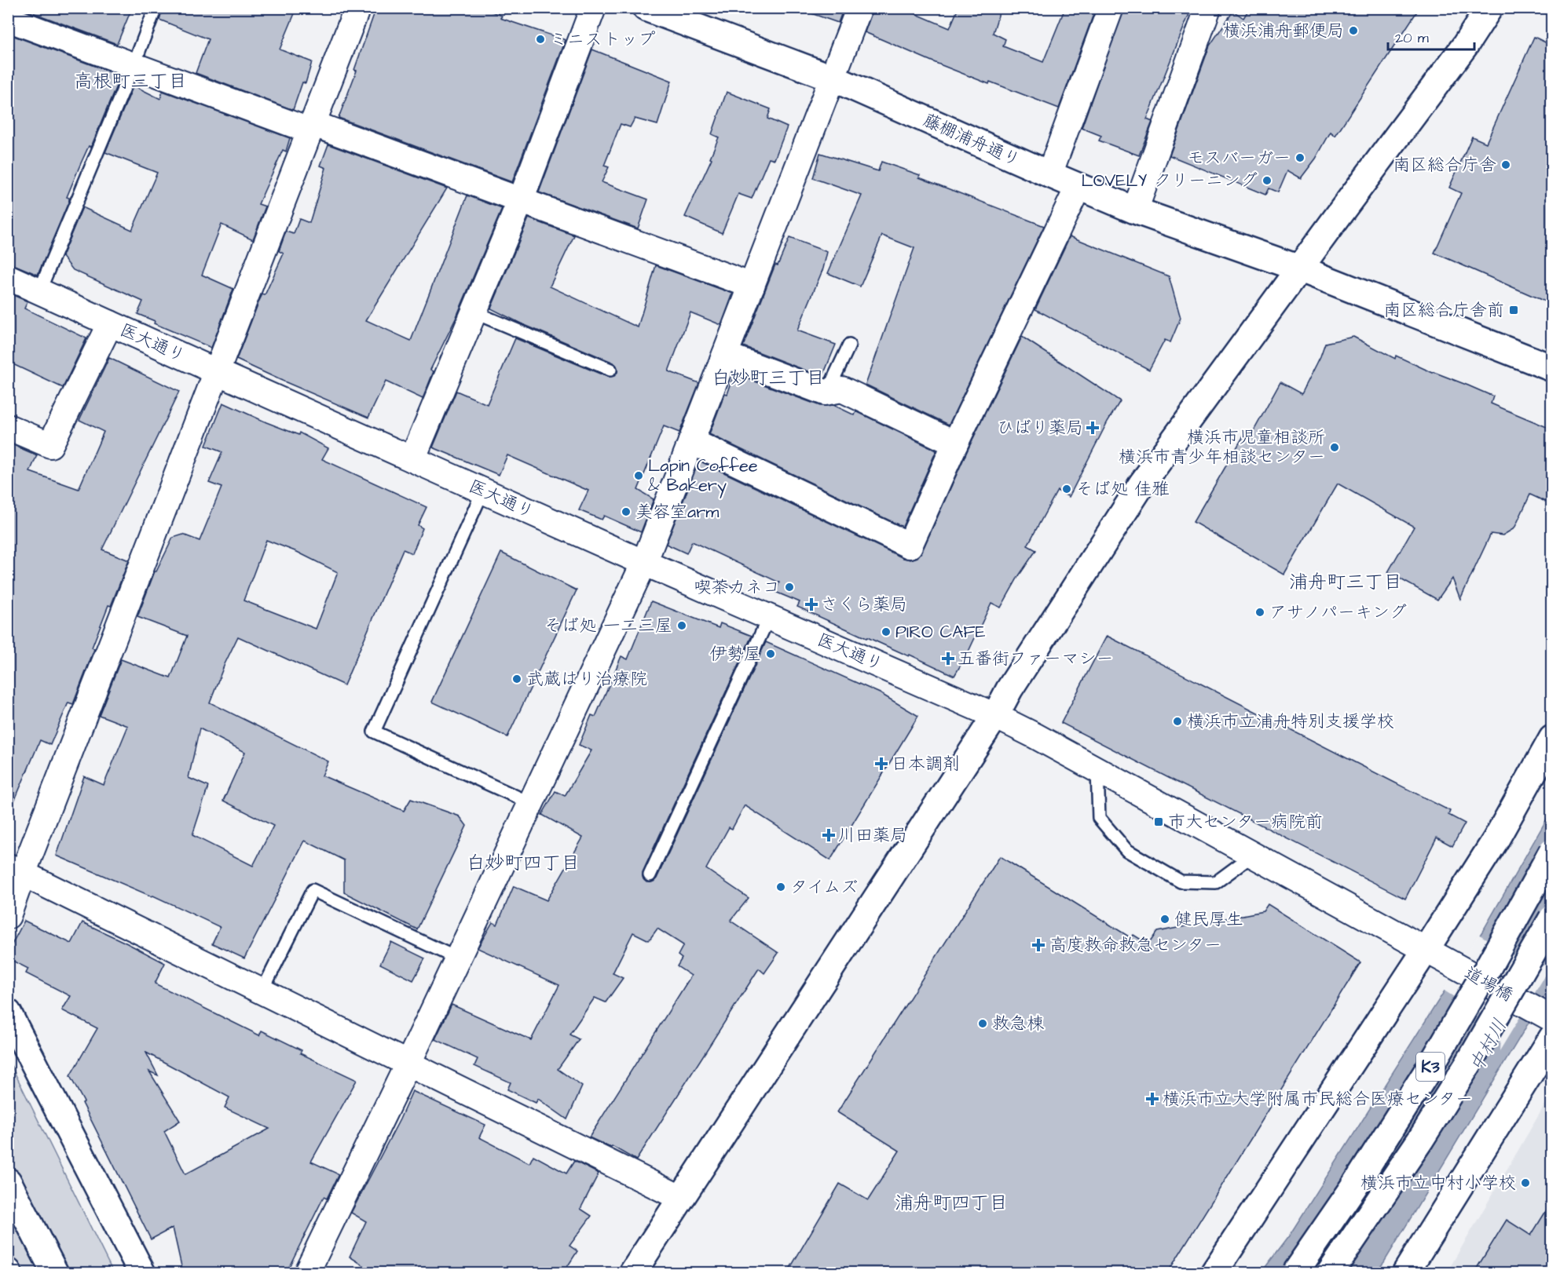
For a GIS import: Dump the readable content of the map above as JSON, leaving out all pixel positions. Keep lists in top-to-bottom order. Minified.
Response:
{"streets":{"main road":["藤棚浦舟通り","K3"],"street":["医大通り","道場橋"]},"crossings":[["医大通り","道場橋"]],"districts":["高根町三丁目","白妙町三丁目","浦舟町三丁目","白妙町四丁目","浦舟町四丁目"],"water":["中村川"],"places":{"other":["横浜浦舟郵便局","ミニストップ","モスバーガー","南区総合庁舎","LOVELY クリーニング","横浜市児童相談所 横浜市青少年相談センター","Lapin Coffee & Bakery","そば処 佳雅","美容室arm","喫茶カネコ","アサノパーキング","そば処 一二三屋","PIRO CAFE","伊勢屋","武蔵はり治療院","横浜市立浦舟特別支援学校","タイムズ","健民厚生","救急棟","横浜市立中村小学校"],"transit":["南区総合庁舎前","市大センター病院前"],"health":["ひばり薬局","さくら薬局","五番街ファーマシー","日本調剤","川田薬局","高度救命救急センター","横浜市立大学附属市民総合医療センター"]},"scale_bar":"20 m"}
